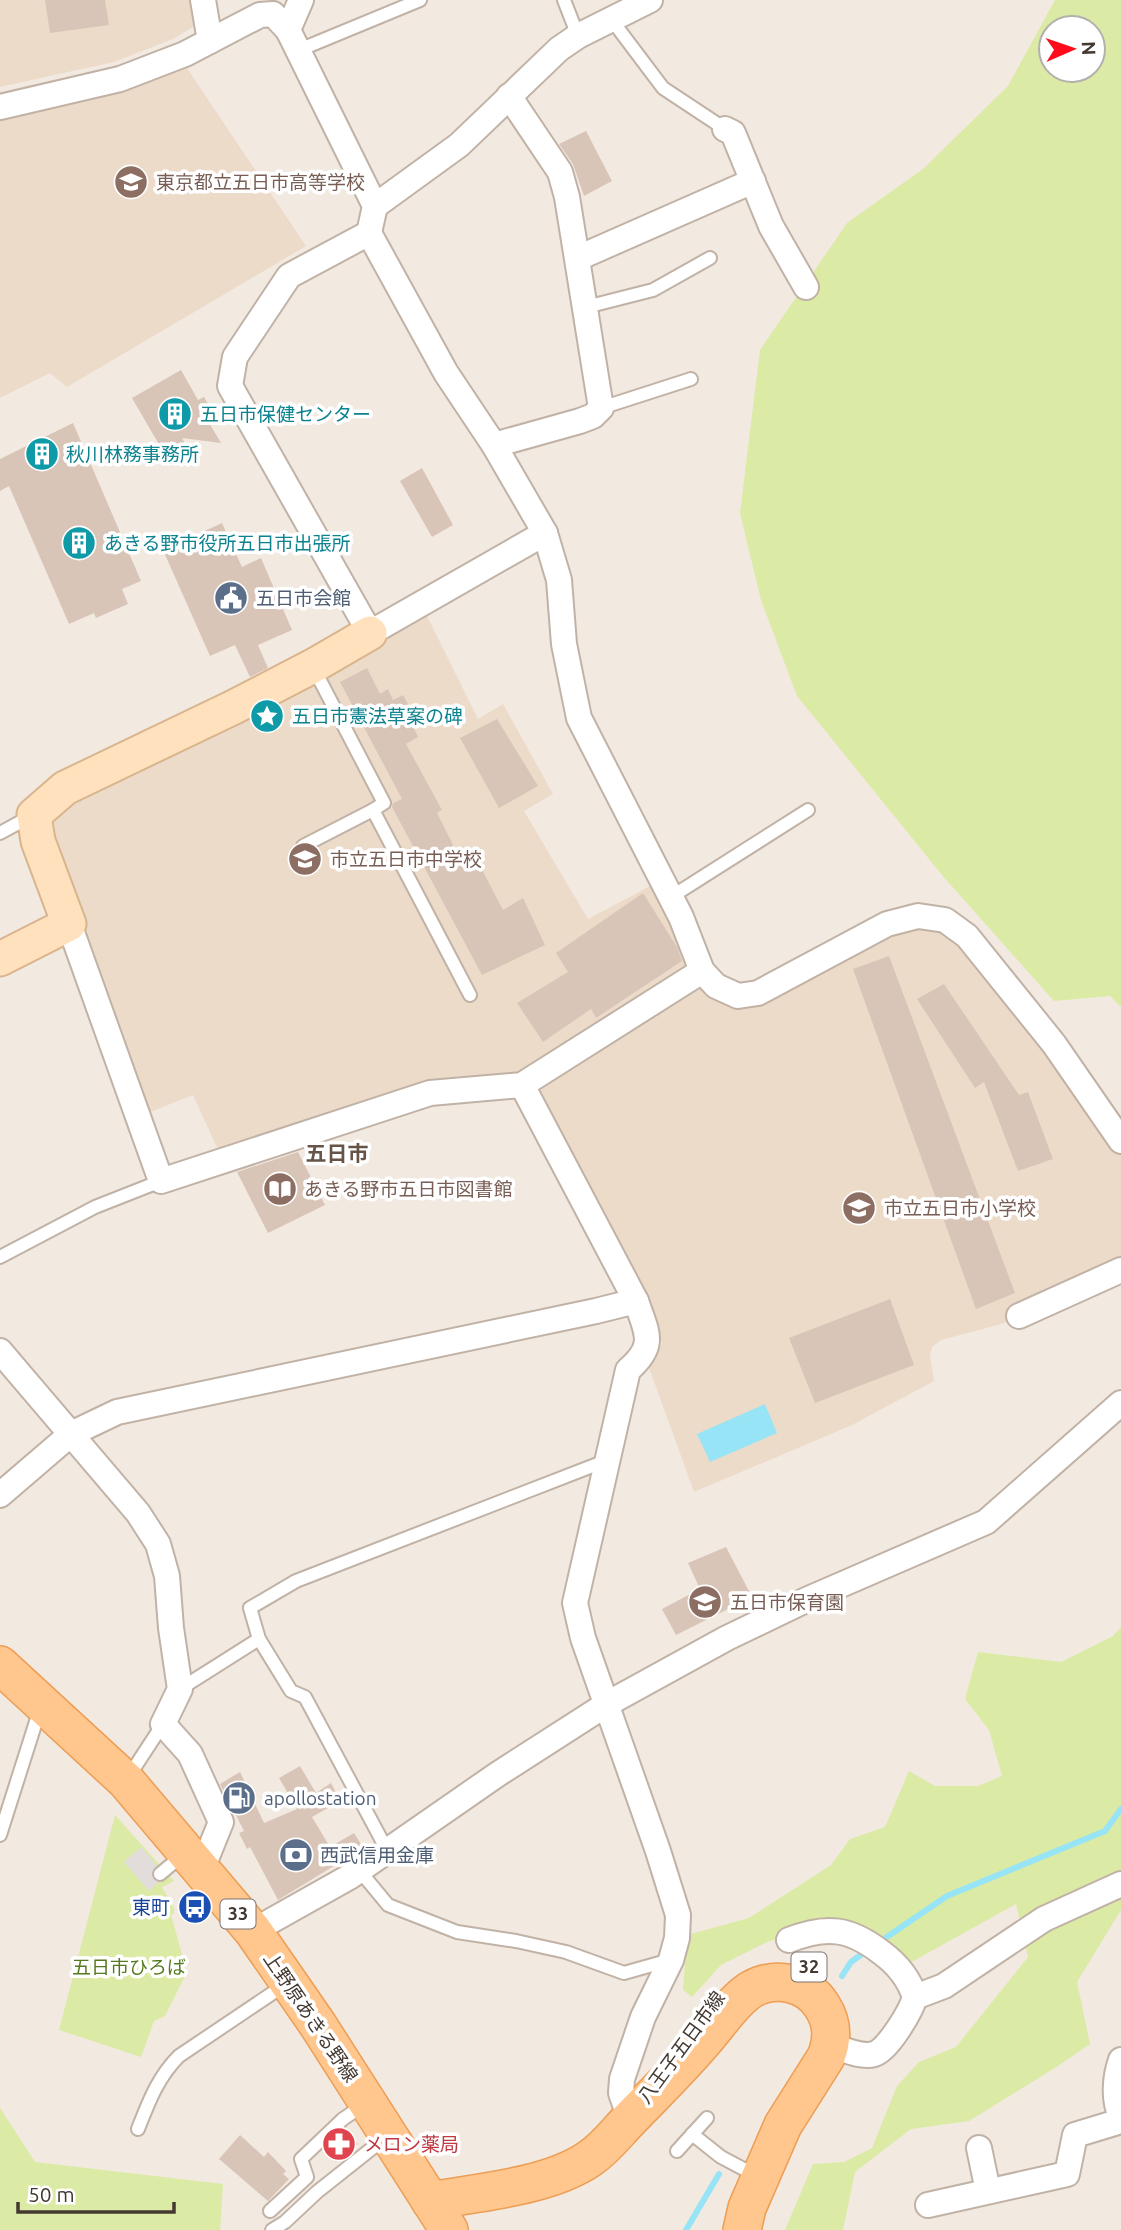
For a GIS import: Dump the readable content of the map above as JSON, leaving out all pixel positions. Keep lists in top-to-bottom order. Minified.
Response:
{"streets":{"main road":["33","32","上野原あきる野線","八王子五日市線"]},"crossings":[["上野原あきる野線","八王子五日市線"]],"districts":["五日市"],"parks":["五日市ひろば"],"places":{"school or university":["東京都立五日市高等学校","市立五日市中学校","市立五日市小学校","五日市保育園"],"building":["五日市保健センター","秋川林務事務所","あきる野市役所五日市出張所"],"public building":["五日市会館"],"place":["五日市憲法草案の碑"],"library":["あきる野市五日市図書館"],"fuel station":["apollostation"],"bank":["西武信用金庫"],"bus stop":["東町"],"pharmacy":["メロン薬局"]},"scale_bar":"50 m","north":"right"}
